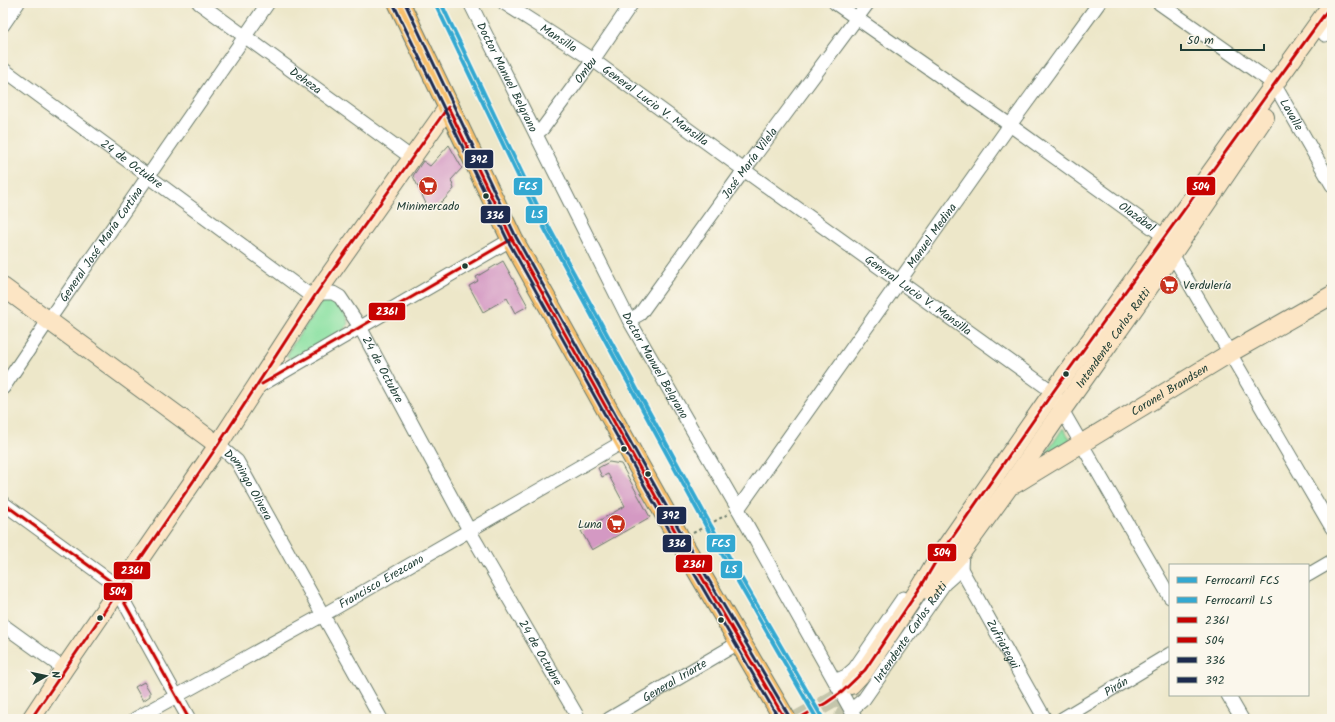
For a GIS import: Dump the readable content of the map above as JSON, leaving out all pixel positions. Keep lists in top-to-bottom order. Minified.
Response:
{"streets":{"main road":["Intendente Carlos Ratti","Coronel Brandsen","Domingo Olivera"],"street":["Mansilla","Ombu","Doctor Manuel Belgrano","Deheza","General Lucio V. Mansilla","Lavalle","José María Vilela","24 de Octubre","Olazábal","Manuel Medina","General José María Cortina","Francisco Erezcano","Zufriategui","General Iriarte","Pirán"]},"crossings":[["Mansilla","Ombu"],["Mansilla","General Lucio V. Mansilla"],["Ombu","Doctor Manuel Belgrano"],["Ombu","General Lucio V. Mansilla"],["Doctor Manuel Belgrano","José María Vilela"],["Doctor Manuel Belgrano","Manuel Medina"],["Doctor Manuel Belgrano","Intendente Carlos Ratti"],["Deheza","General José María Cortina"],["General Lucio V. Mansilla","José María Vilela"],["General Lucio V. Mansilla","Manuel Medina"],["General Lucio V. Mansilla","Intendente Carlos Ratti"],["General Lucio V. Mansilla","Coronel Brandsen"],["Lavalle","Intendente Carlos Ratti"],["José María Vilela","Olazábal"],["24 de Octubre","General José María Cortina"],["24 de Octubre","Francisco Erezcano"],["Olazábal","Manuel Medina"],["Olazábal","Intendente Carlos Ratti"],["Olazábal","Coronel Brandsen"],["General José María Cortina","Domingo Olivera"],["Intendente Carlos Ratti","Coronel Brandsen"],["Intendente Carlos Ratti","Zufriategui"],["Domingo Olivera","Francisco Erezcano"]],"places":{"supermarket":["Minimercado","Verdulería","Luna"]},"lines":["rail line FCS","transit line 392","transit line 504","rail line LS","transit line 336","transit line 236I"],"legend":["Ferrocarril FCS","Ferrocarril LS","236I","504","336","392"],"scale_bar":"50 m","north":"right"}
